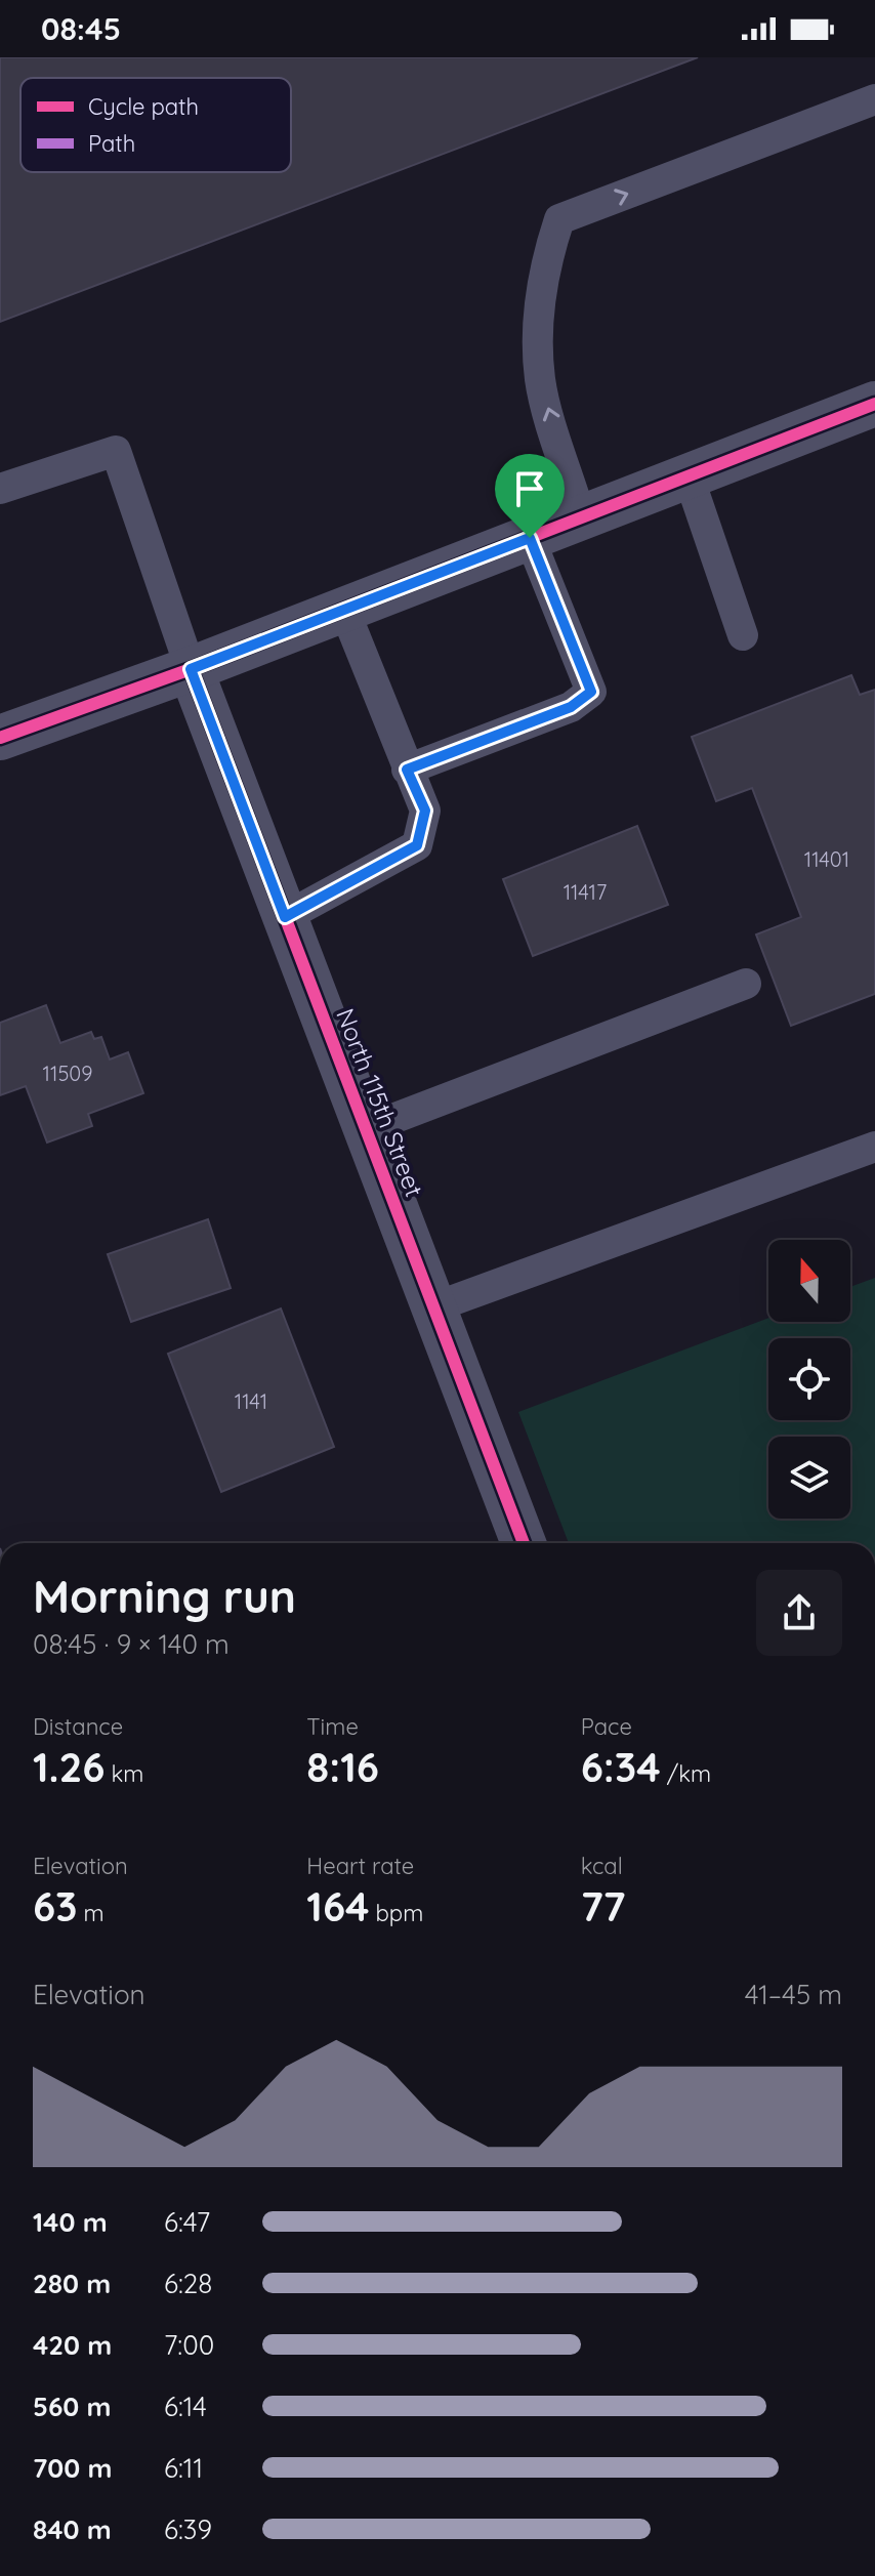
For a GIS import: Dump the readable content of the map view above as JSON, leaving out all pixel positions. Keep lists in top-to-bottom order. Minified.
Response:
{"streets":{"street":["North 115th Street"]},"house_numbers":["11401","11417","11509","1141"],"legend":["Cycle path","Path"],"north":"top","page":{"status":"08:45","heading":["Morning run","08:45 · 9 × 140 m"],"stats":[["Distance","1.26 km"],["Time","8:16"],["Pace","6:34 /km"],["Elevation","63 m"],["Heart rate","164 bpm"],["kcal","77"]],"chart":["Elevation","41–45 m"],"list":[{"name":"140 m","note":"6:47"},{"name":"280 m","note":"6:28"},{"name":"420 m","note":"7:00"},{"name":"560 m","note":"6:14"},{"name":"700 m","note":"6:11"},{"name":"840 m","note":"6:39"}]}}
